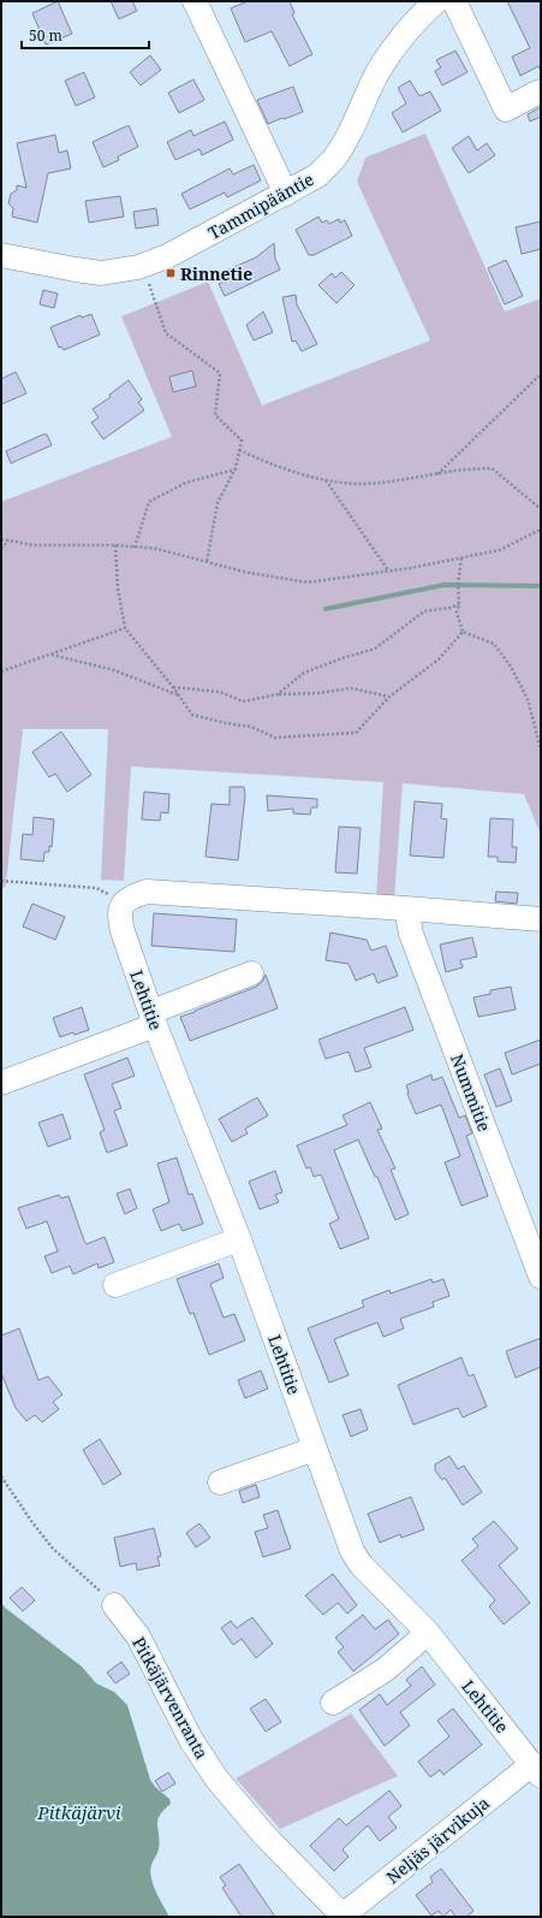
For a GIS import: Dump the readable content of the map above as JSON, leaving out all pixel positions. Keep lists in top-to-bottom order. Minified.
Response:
{"streets":{"street":["Tammipääntie","Lehtitie","Nummitie","Pitkäjärvenranta","Neljäs järvikuja"]},"crossings":[["Lehtitie","Neljäs järvikuja"],["Pitkäjärvenranta","Neljäs järvikuja"]],"water":["Pitkäjärvi"],"places":{"transit":["Rinnetie"]},"scale_bar":"50 m"}
